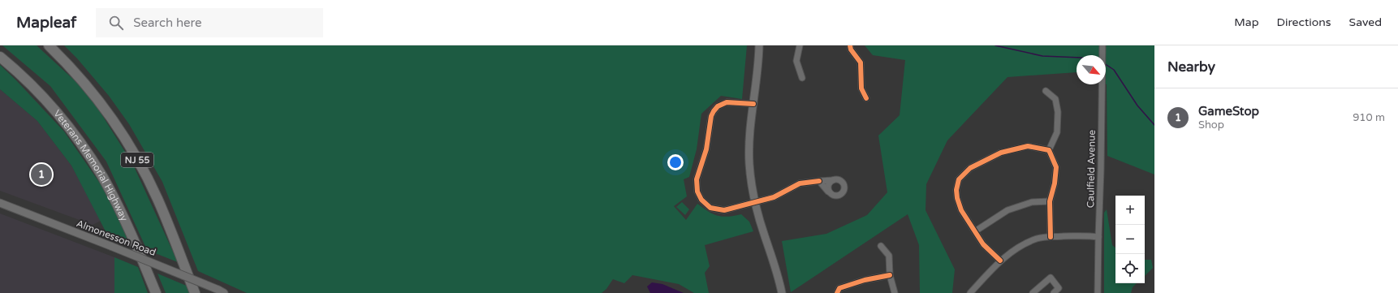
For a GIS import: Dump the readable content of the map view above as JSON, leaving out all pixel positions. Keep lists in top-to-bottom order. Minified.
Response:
{"streets":{"highway":["NJ 55","Veterans Memorial Highway"],"street":["Caulfield Avenue","Almonesson Road"]},"north":"bottom right","page":{"header":"Mapleaf","search":"Search here","nav":["Map","Directions","Saved"],"heading":"Nearby","list":[{"mark":"1","name":"GameStop","note":"Shop","value":"910 m"}],"pins":"1","map_buttons":["+","−"]}}
